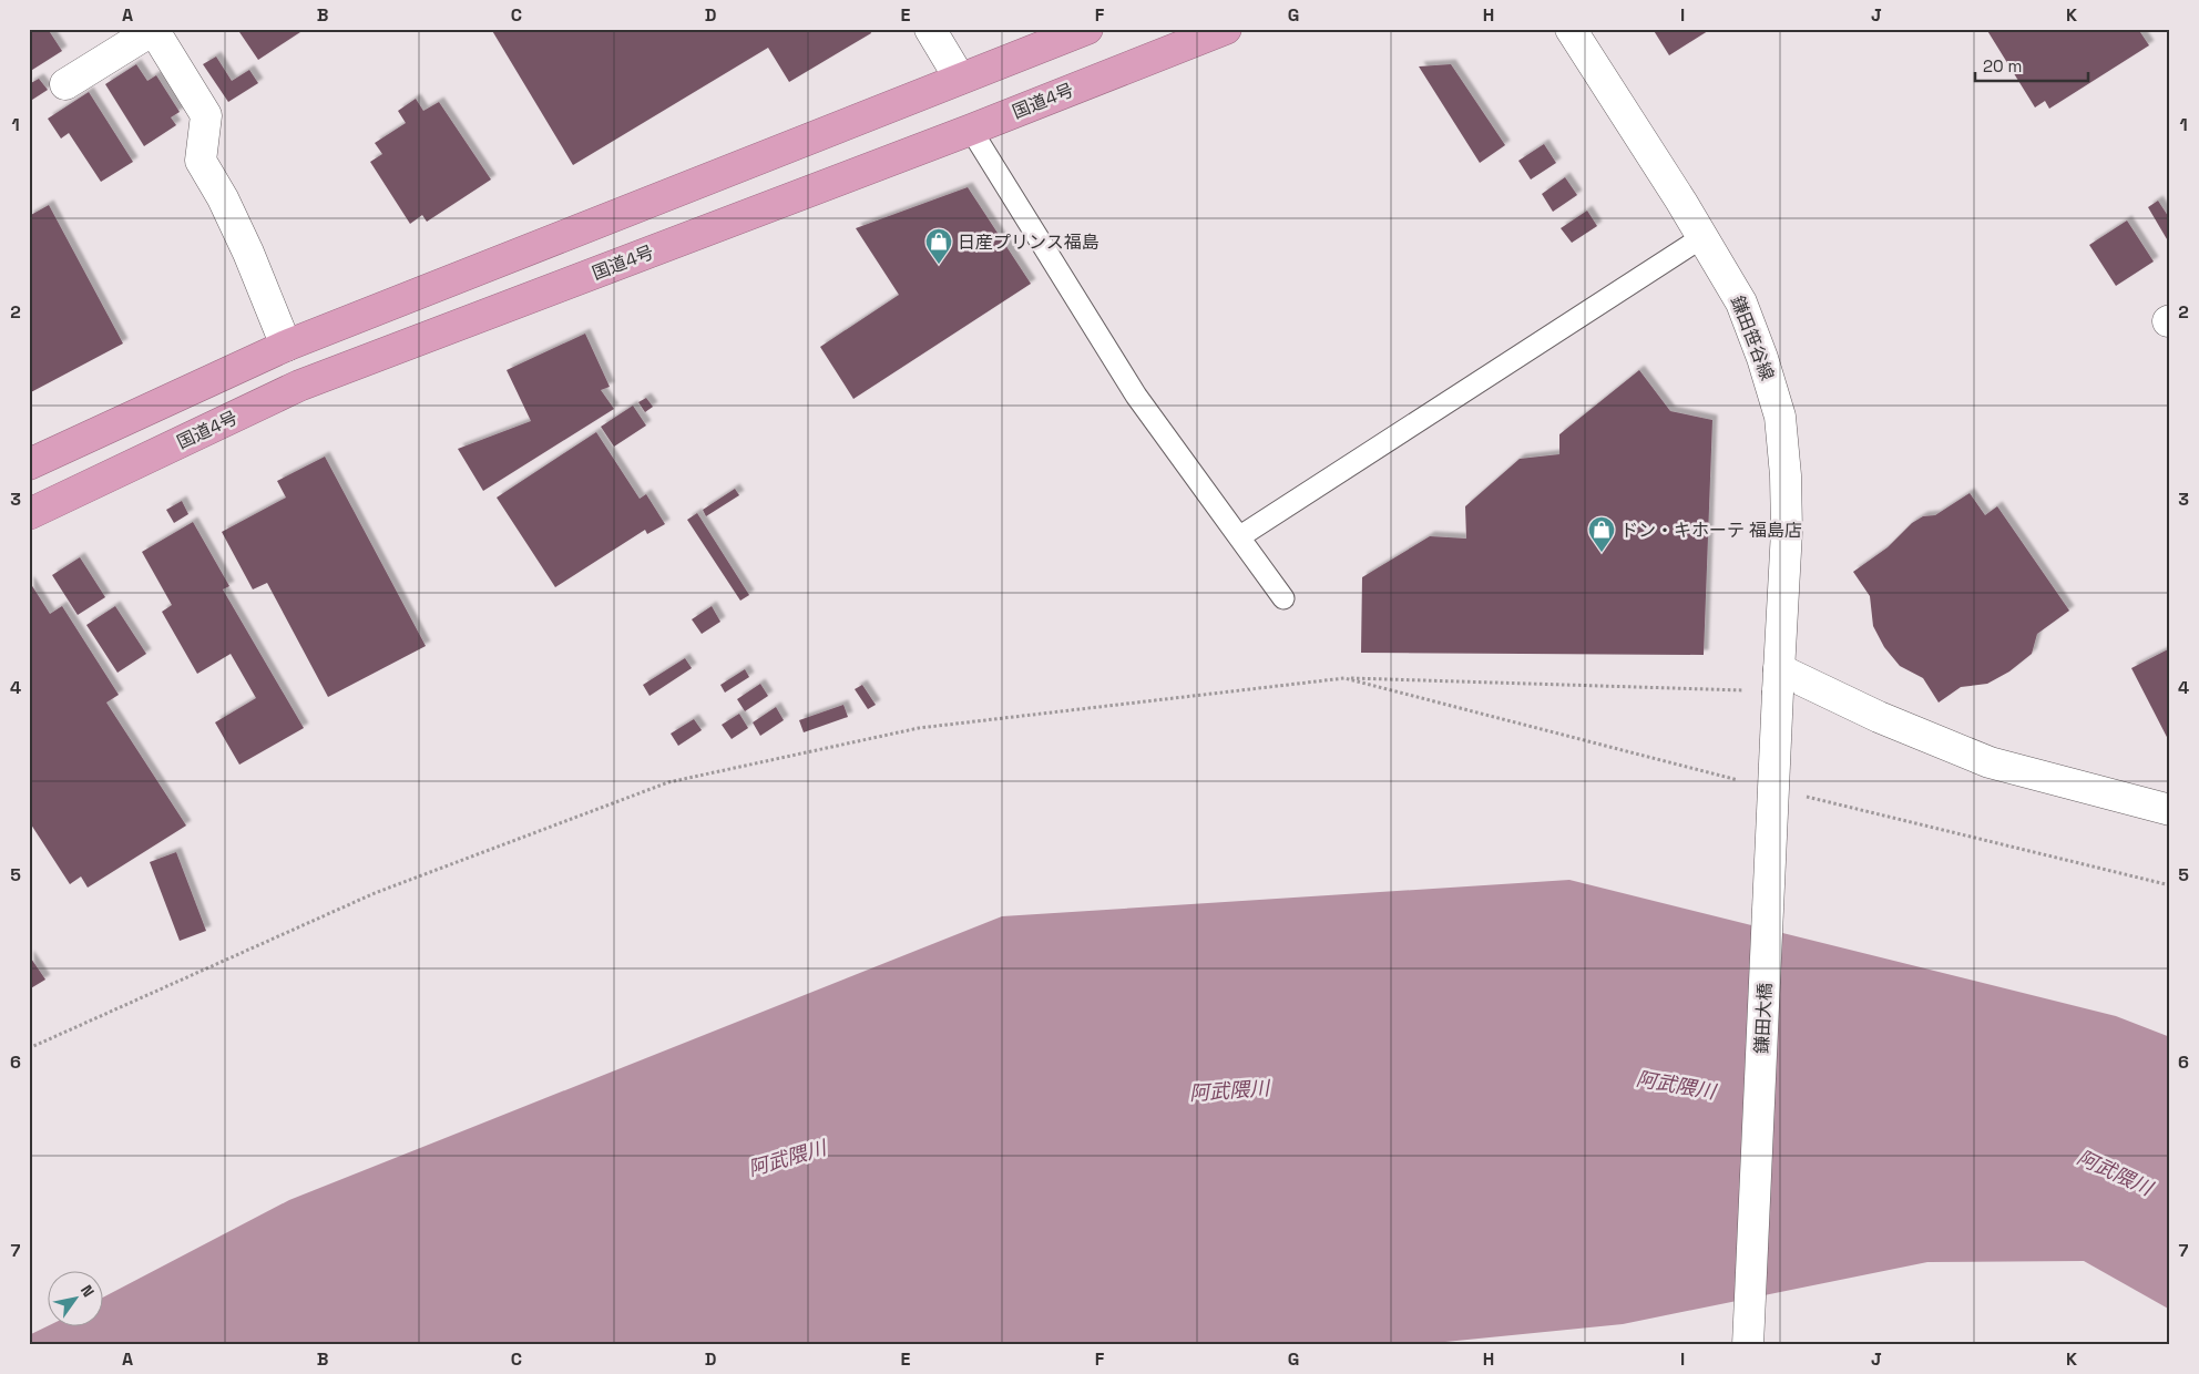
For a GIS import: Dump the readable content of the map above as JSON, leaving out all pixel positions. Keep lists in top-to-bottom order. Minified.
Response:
{"streets":{"highway":["国道4号"],"street":["鎌田笹谷線","鎌田大橋"]},"crossings":[["鎌田笹谷線","鎌田大橋"]],"water":["阿武隈川"],"places":{"shop":["日産プリンス福島","ドン・キホーテ 福島店"]},"scale_bar":"20 m","north":"top right","grid":{"columns":["A","B","C","D","E","F","G","H","I","J","K"],"rows":["1","2","3","4","5","6","7"]}}
